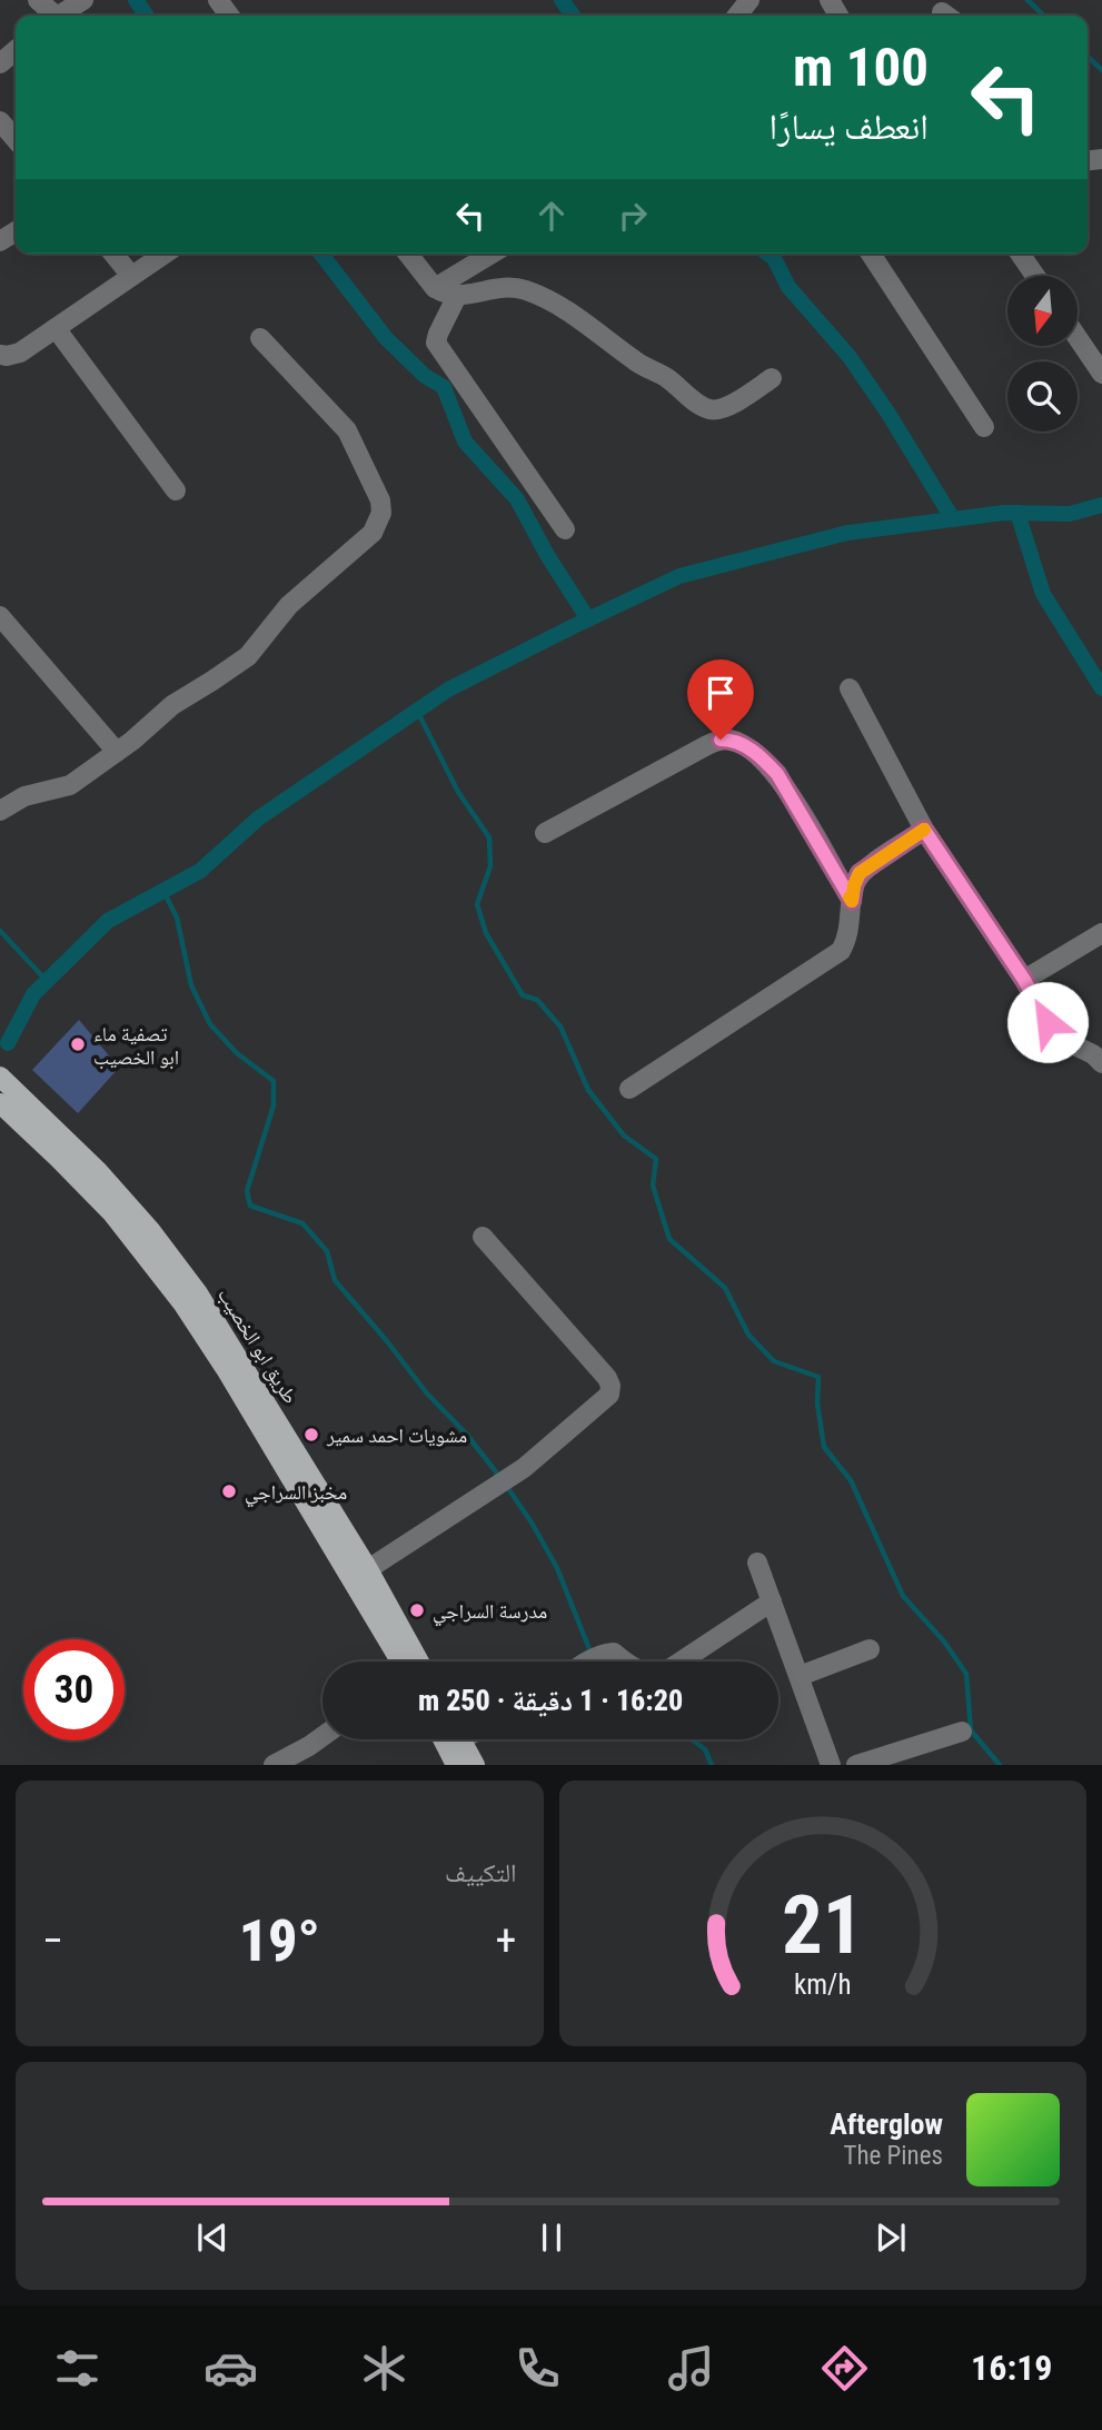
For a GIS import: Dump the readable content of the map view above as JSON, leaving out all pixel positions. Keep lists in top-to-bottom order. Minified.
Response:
{"streets":{"main road":["طريق ابو الخصيب"]},"places":["تصفية ماء ابو الخصيب","مشويات احمد سمير","مخبز السراجي","مدرسة السراجي"],"north":"bottom","page":{"turn":["100 m","انعطف يسارًا"],"limit":"30","trip":"16:20 · 1 دقيقة · 250 m","tile":"التكييف","heat":["−","19°","+"],"song":["Afterglow","The Pines"],"tabs":"16:19","gauge":["21","km/h"]}}
